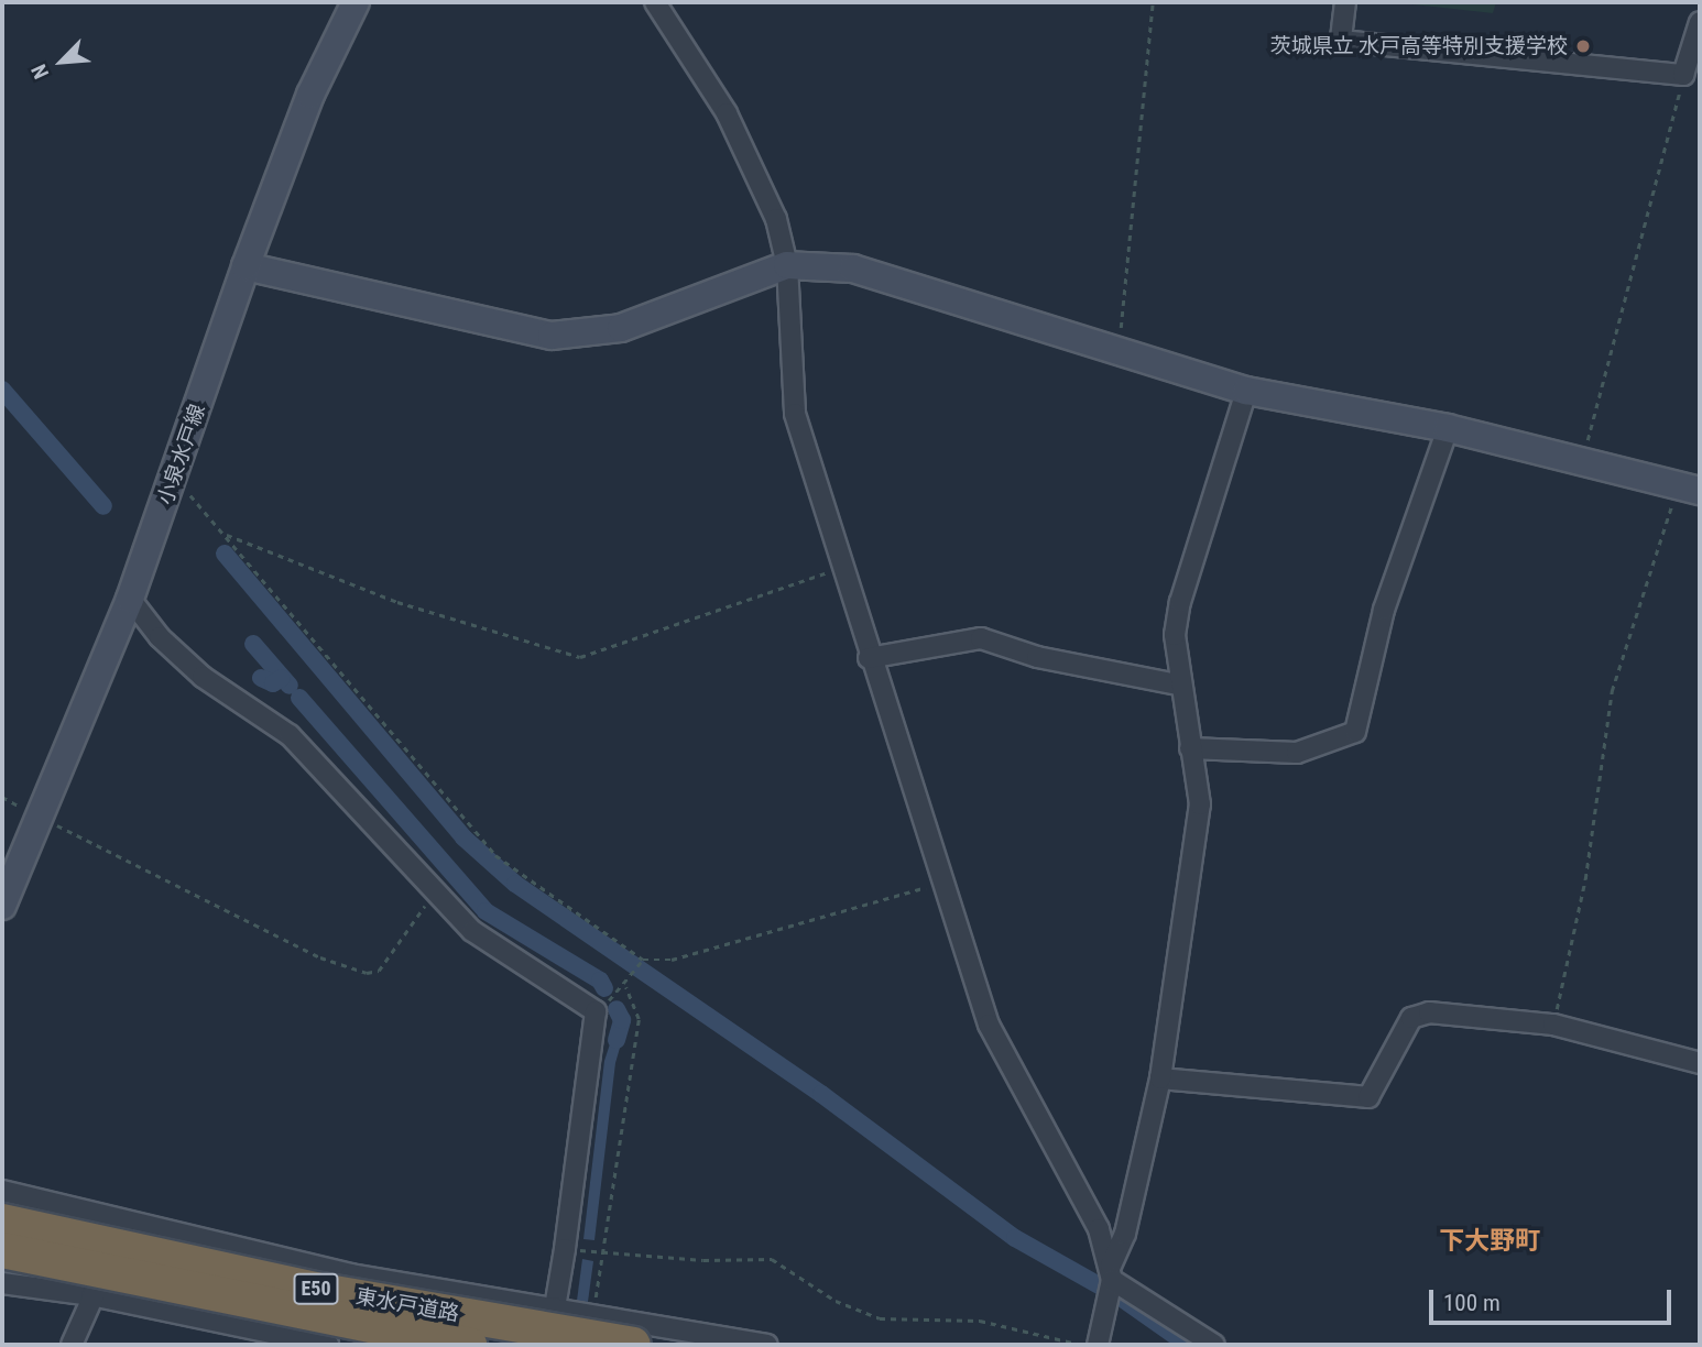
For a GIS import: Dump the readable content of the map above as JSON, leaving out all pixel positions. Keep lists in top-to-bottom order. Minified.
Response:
{"streets":{"highway":["E50","東水戸道路"],"street":["小泉水戸線"]},"districts":["下大野町"],"places":["茨城県立 水戸高等特別支援学校"],"scale_bar":"100 m","north":"bottom left"}
